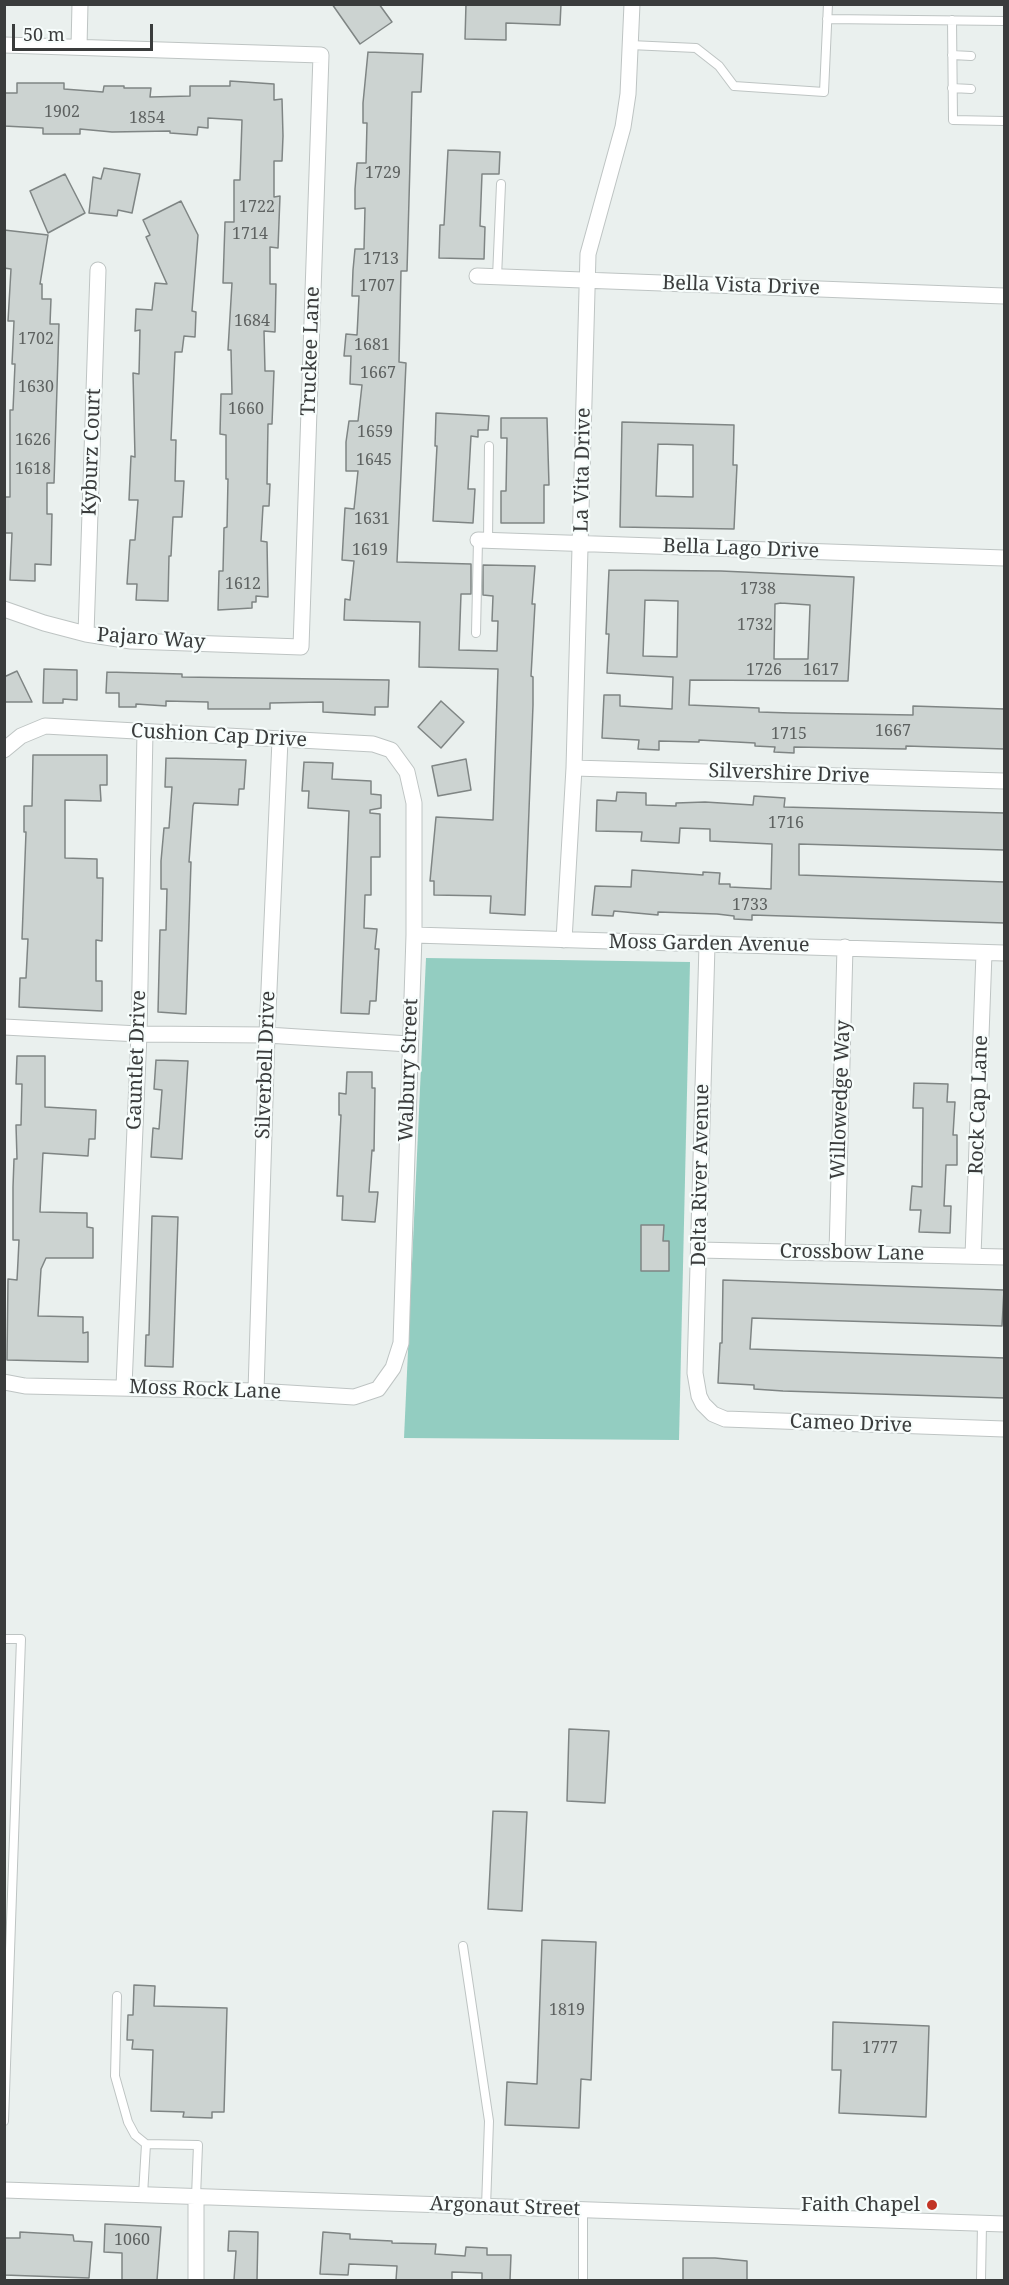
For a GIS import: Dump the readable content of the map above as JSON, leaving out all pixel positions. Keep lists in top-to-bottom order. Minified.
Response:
{"streets":{"street":["Bella Vista Drive","Truckee Lane","Kyburz Court","La Vita Drive","Bella Lago Drive","Pajaro Way","Cushion Cap Drive","Silvershire Drive","Moss Garden Avenue","Gauntlet Drive","Silverbell Drive","Walbury Street","Willowedge Way","Rock Cap Lane","Delta River Avenue","Crossbow Lane","Moss Rock Lane","Cameo Drive","Argonaut Street"]},"crossings":[["Bella Vista Drive","La Vita Drive"],["Truckee Lane","Pajaro Way"],["Kyburz Court","Pajaro Way"],["La Vita Drive","Bella Lago Drive"],["La Vita Drive","Silvershire Drive"],["La Vita Drive","Moss Garden Avenue"],["Cushion Cap Drive","Gauntlet Drive"],["Cushion Cap Drive","Silverbell Drive"],["Cushion Cap Drive","Walbury Street"],["Moss Garden Avenue","Walbury Street"],["Moss Garden Avenue","Willowedge Way"],["Moss Garden Avenue","Rock Cap Lane"],["Moss Garden Avenue","Delta River Avenue"],["Gauntlet Drive","Moss Rock Lane"],["Silverbell Drive","Moss Rock Lane"],["Walbury Street","Moss Rock Lane"],["Willowedge Way","Crossbow Lane"],["Rock Cap Lane","Crossbow Lane"],["Delta River Avenue","Crossbow Lane"],["Delta River Avenue","Cameo Drive"]],"places":["Faith Chapel"],"house_numbers":["1902","1854","1729","1722","1714","1713","1707","1684","1702","1681","1667","1630","1660","1659","1626","1645","1618","1631","1619","1612","1738","1732","1726","1617","1667","1715","1716","1733","1819","1777","1060"],"scale_bar":"50 m"}
